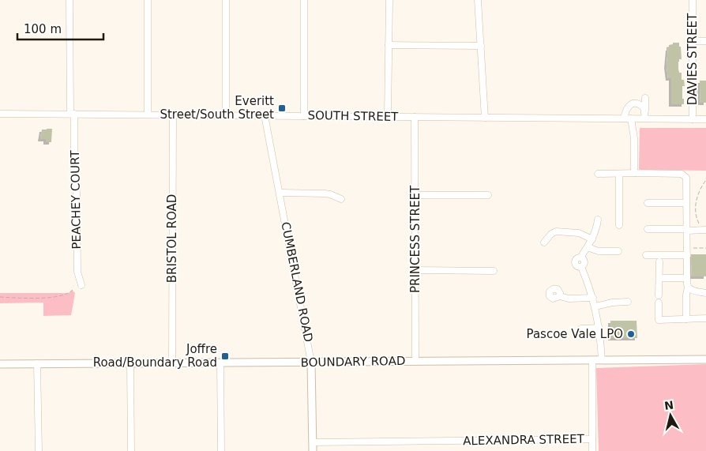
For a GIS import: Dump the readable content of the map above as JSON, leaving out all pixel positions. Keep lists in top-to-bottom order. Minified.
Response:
{"streets":{"main road":["CUMBERLAND ROAD","BOUNDARY ROAD"],"street":["DAVIES STREET","SOUTH STREET","PEACHEY COURT","BRISTOL ROAD","PRINCESS STREET","ALEXANDRA STREET"]},"crossings":[["DAVIES STREET","SOUTH STREET"],["SOUTH STREET","PEACHEY COURT"],["SOUTH STREET","BRISTOL ROAD"],["SOUTH STREET","PRINCESS STREET"],["SOUTH STREET","CUMBERLAND ROAD"],["BRISTOL ROAD","BOUNDARY ROAD"],["PRINCESS STREET","BOUNDARY ROAD"],["CUMBERLAND ROAD","BOUNDARY ROAD"],["CUMBERLAND ROAD","ALEXANDRA STREET"]],"places":{"transit":["Everitt Street/South Street","Joffre Road/Boundary Road"],"other":["Pascoe Vale LPO"]},"scale_bar":"100 m","north":"top"}
